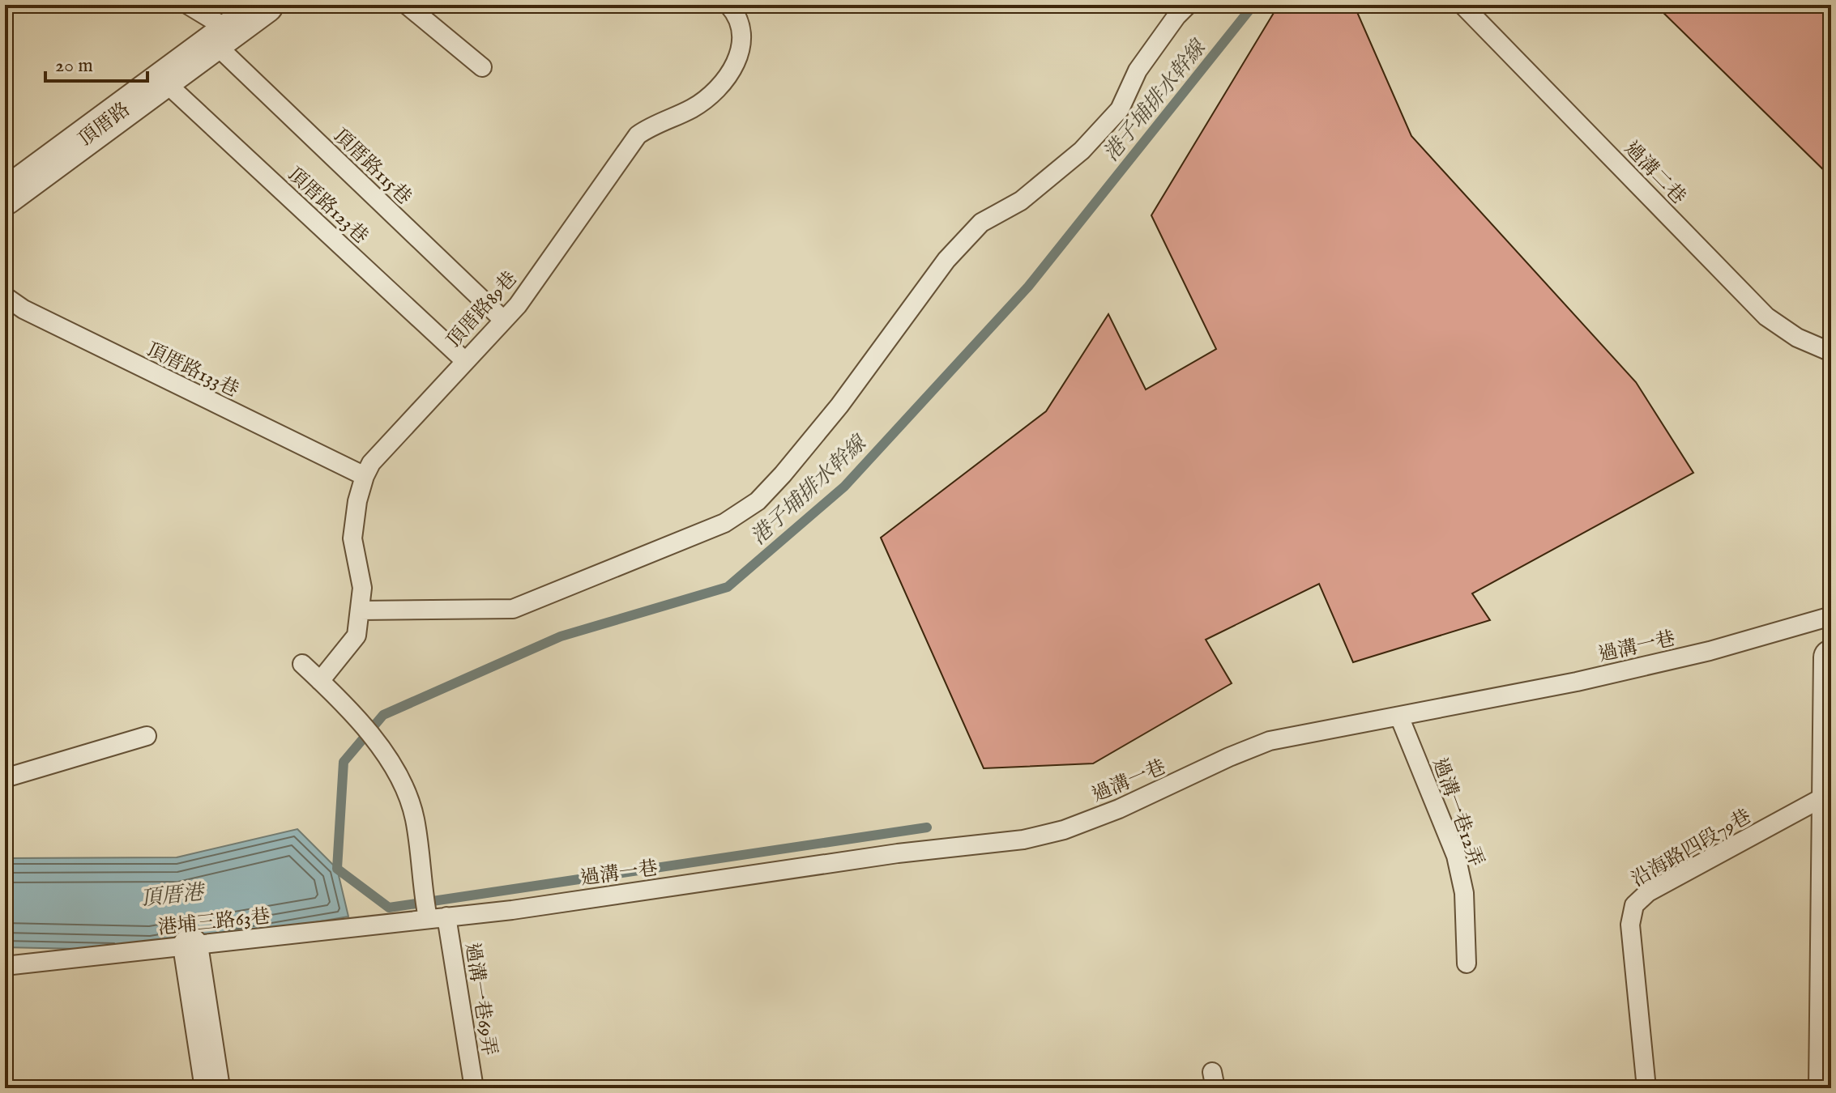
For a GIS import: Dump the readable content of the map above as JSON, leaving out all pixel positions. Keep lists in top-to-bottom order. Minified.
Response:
{"streets":{"street":["頂厝路"],"lane":["頂厝路115巷","過溝二巷","頂厝路123巷","頂厝路89巷","頂厝路133巷","過溝一巷","過溝一巷12弄","沿海路四段79巷","港埔三路63巷","過溝一巷69弄"]},"crossings":[["頂厝路","頂厝路115巷"],["頂厝路","頂厝路123巷"],["頂厝路115巷","頂厝路89巷"],["頂厝路123巷","頂厝路89巷"],["頂厝路89巷","頂厝路133巷"],["過溝一巷","過溝一巷12弄"],["過溝一巷","港埔三路63巷"],["過溝一巷","過溝一巷69弄"]],"water":["港子埔排水幹線","頂厝港"],"scale_bar":"20 m"}
